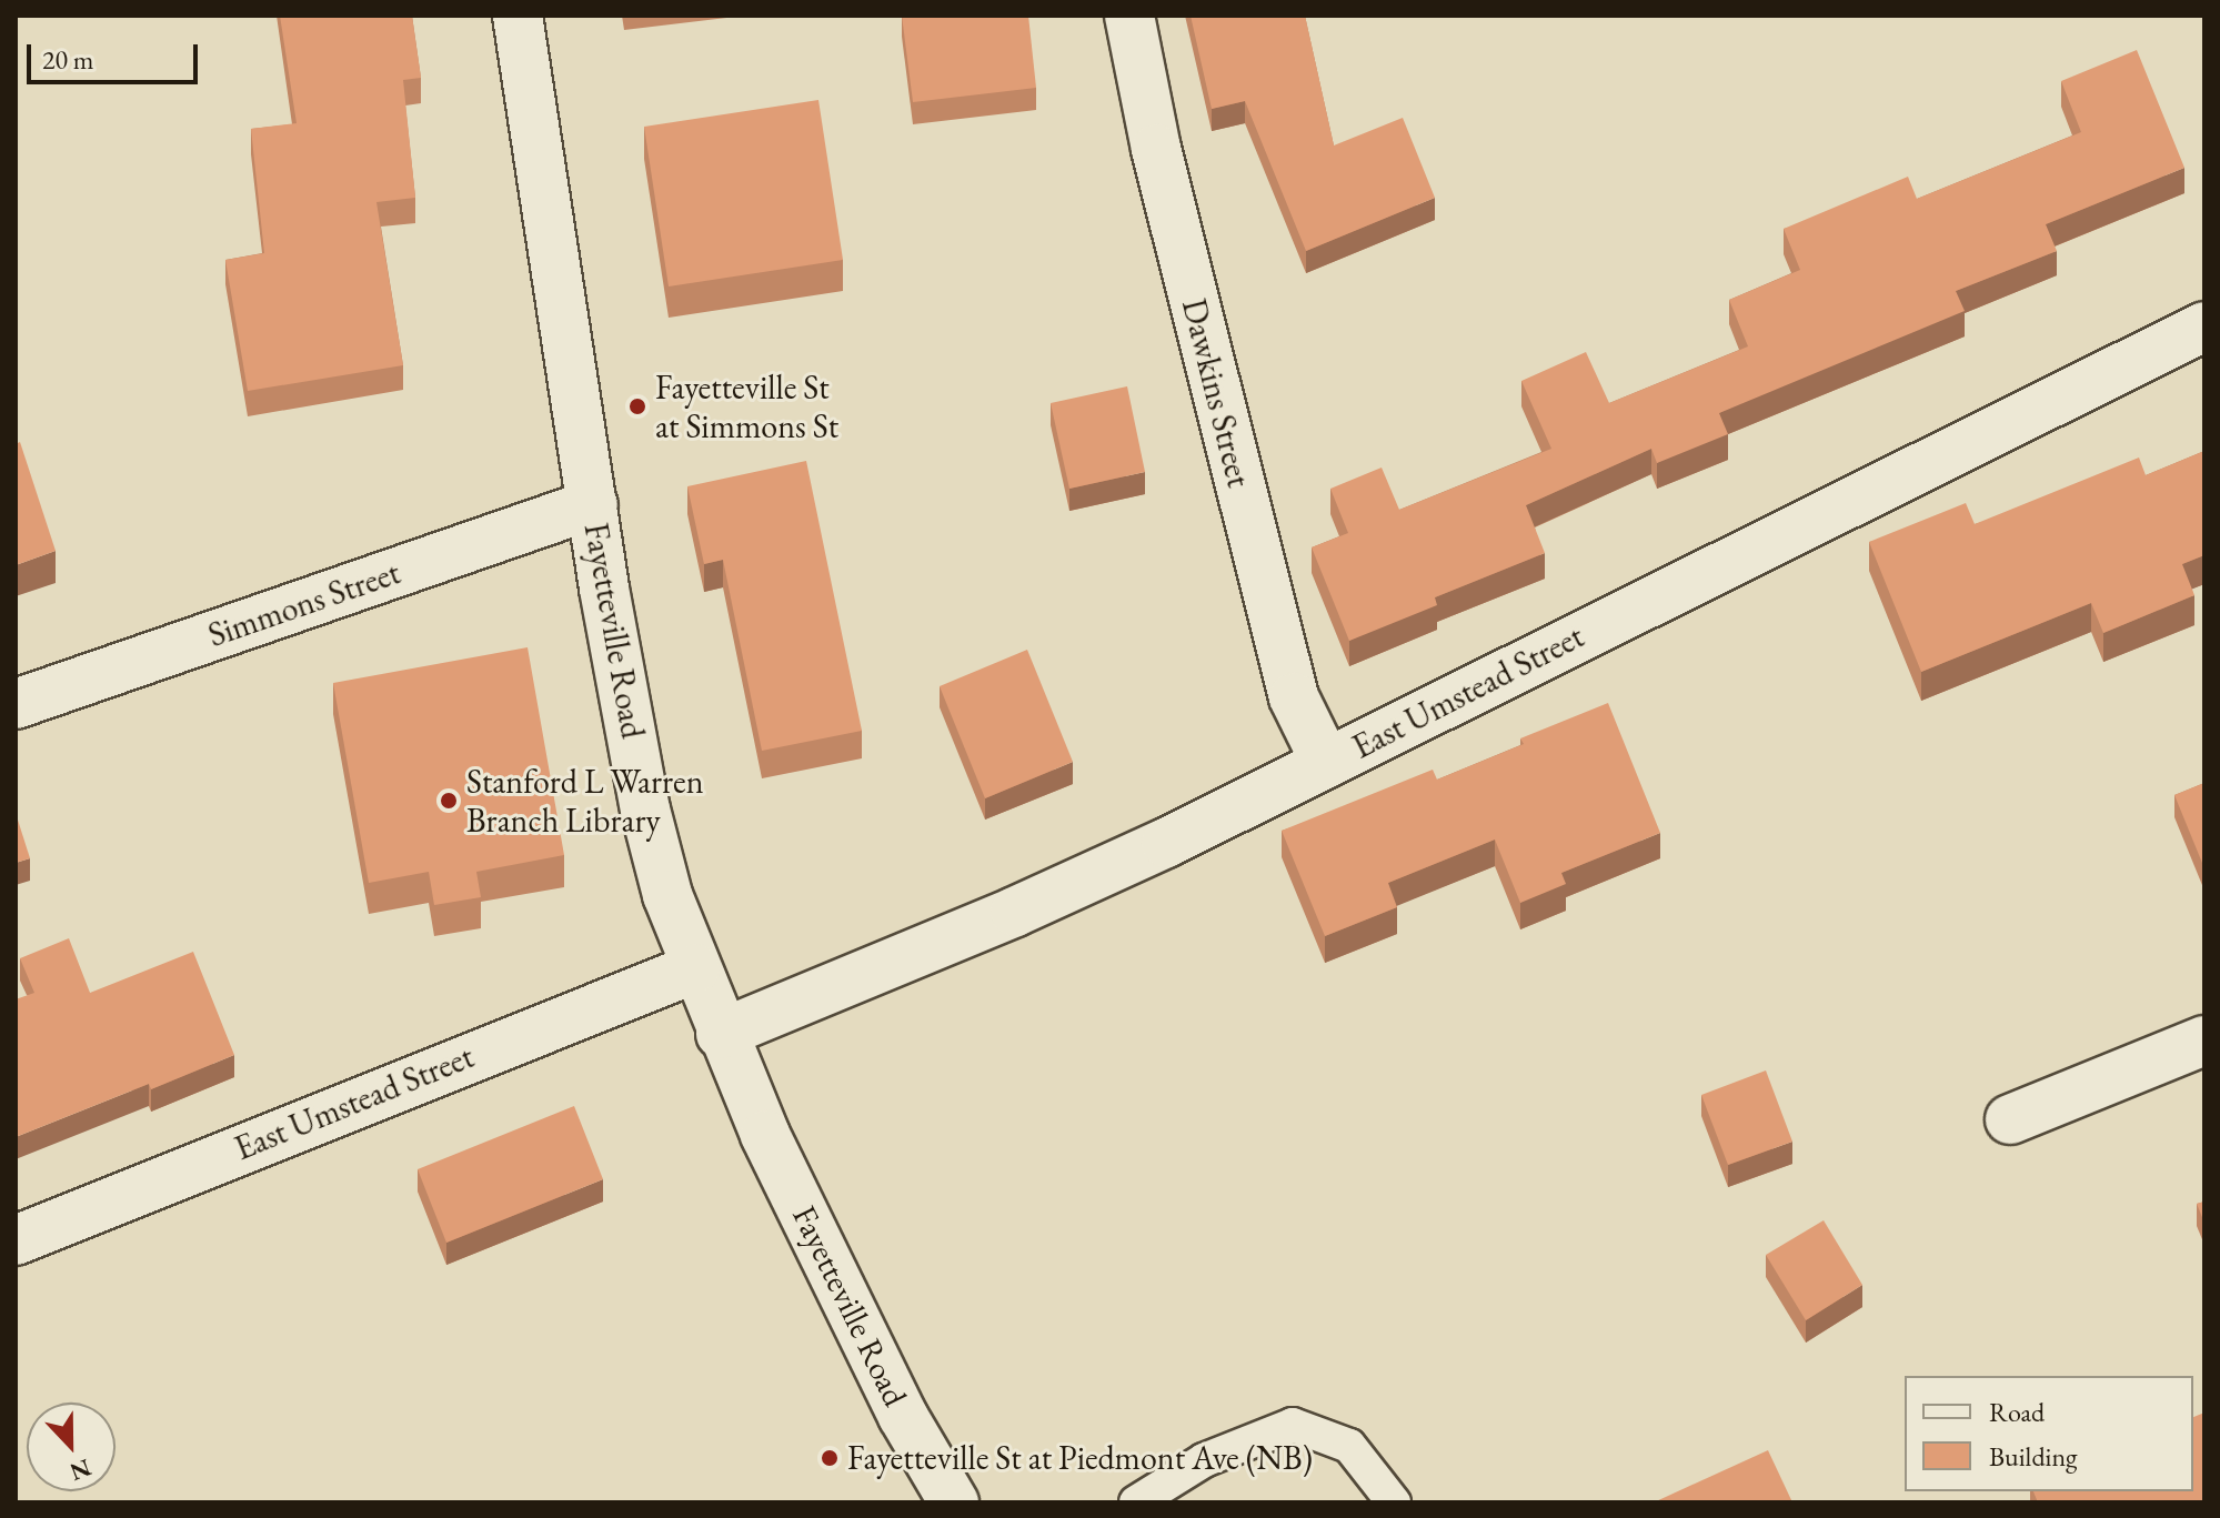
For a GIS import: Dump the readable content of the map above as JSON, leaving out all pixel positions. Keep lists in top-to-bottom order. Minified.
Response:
{"streets":{"street":["Dawkins Street","Simmons Street","Fayetteville Road","East Umstead Street"]},"crossings":[["Dawkins Street","East Umstead Street"],["Simmons Street","Fayetteville Road"],["Fayetteville Road","East Umstead Street"]],"places":["Fayetteville St at Simmons St","Stanford L Warren Branch Library","Fayetteville St at Piedmont Ave (NB)"],"legend":["Road","Building"],"scale_bar":"20 m","north":"bottom"}
